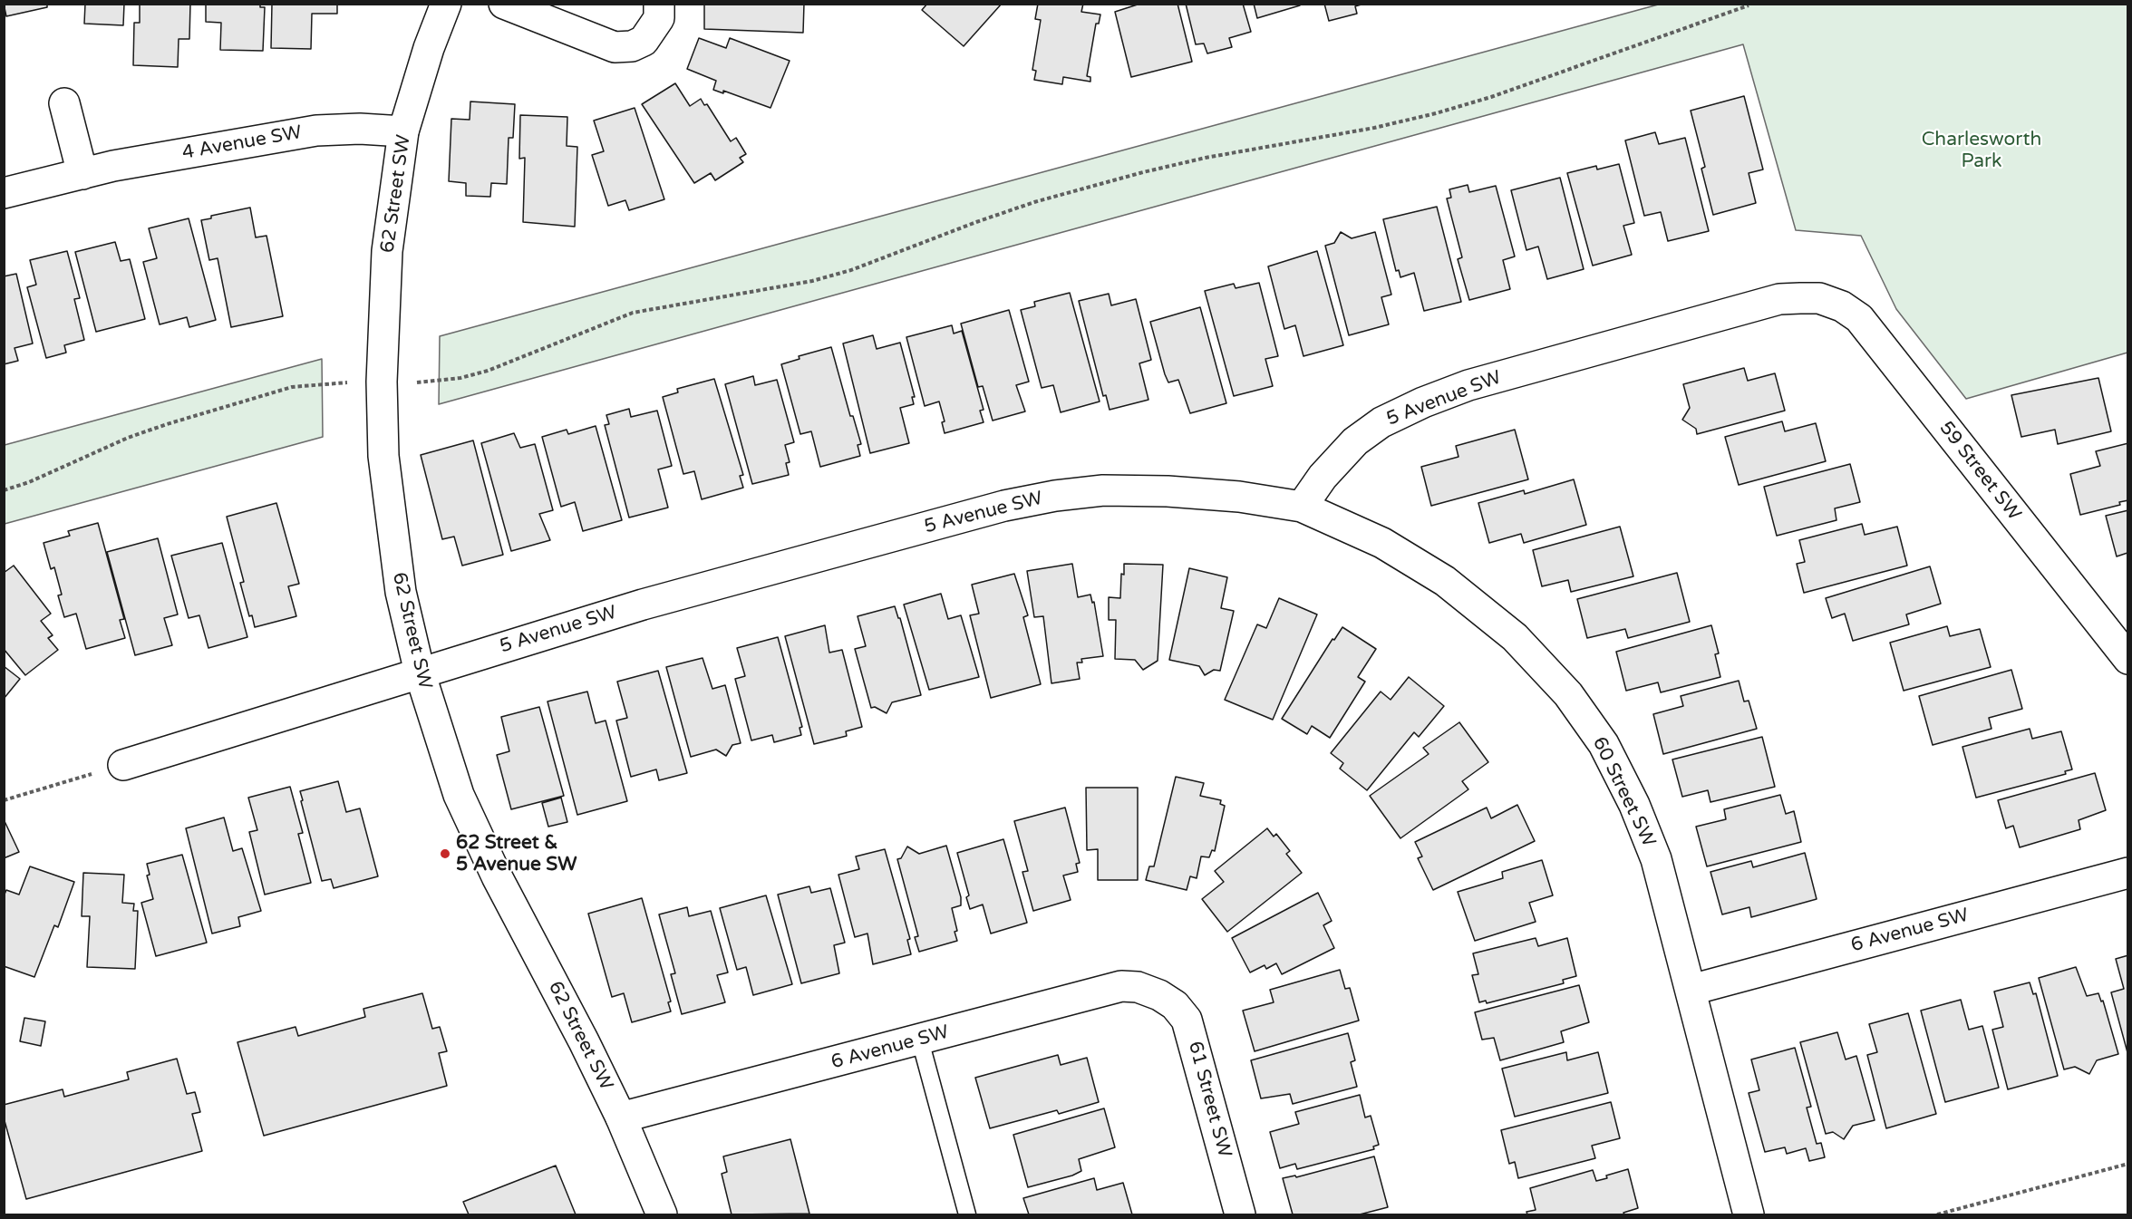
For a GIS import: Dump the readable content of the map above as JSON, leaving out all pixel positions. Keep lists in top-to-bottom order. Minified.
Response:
{"streets":{"street":["4 Avenue SW","62 Street SW","5 Avenue SW","59 Street SW","60 Street SW","6 Avenue SW","61 Street SW"]},"crossings":[["4 Avenue SW","62 Street SW"],["62 Street SW","5 Avenue SW"],["62 Street SW","6 Avenue SW"],["5 Avenue SW","59 Street SW"],["5 Avenue SW","60 Street SW"],["60 Street SW","6 Avenue SW"],["6 Avenue SW","61 Street SW"]],"parks":["Charlesworth Park"],"places":["62 Street & 5 Avenue SW"]}
